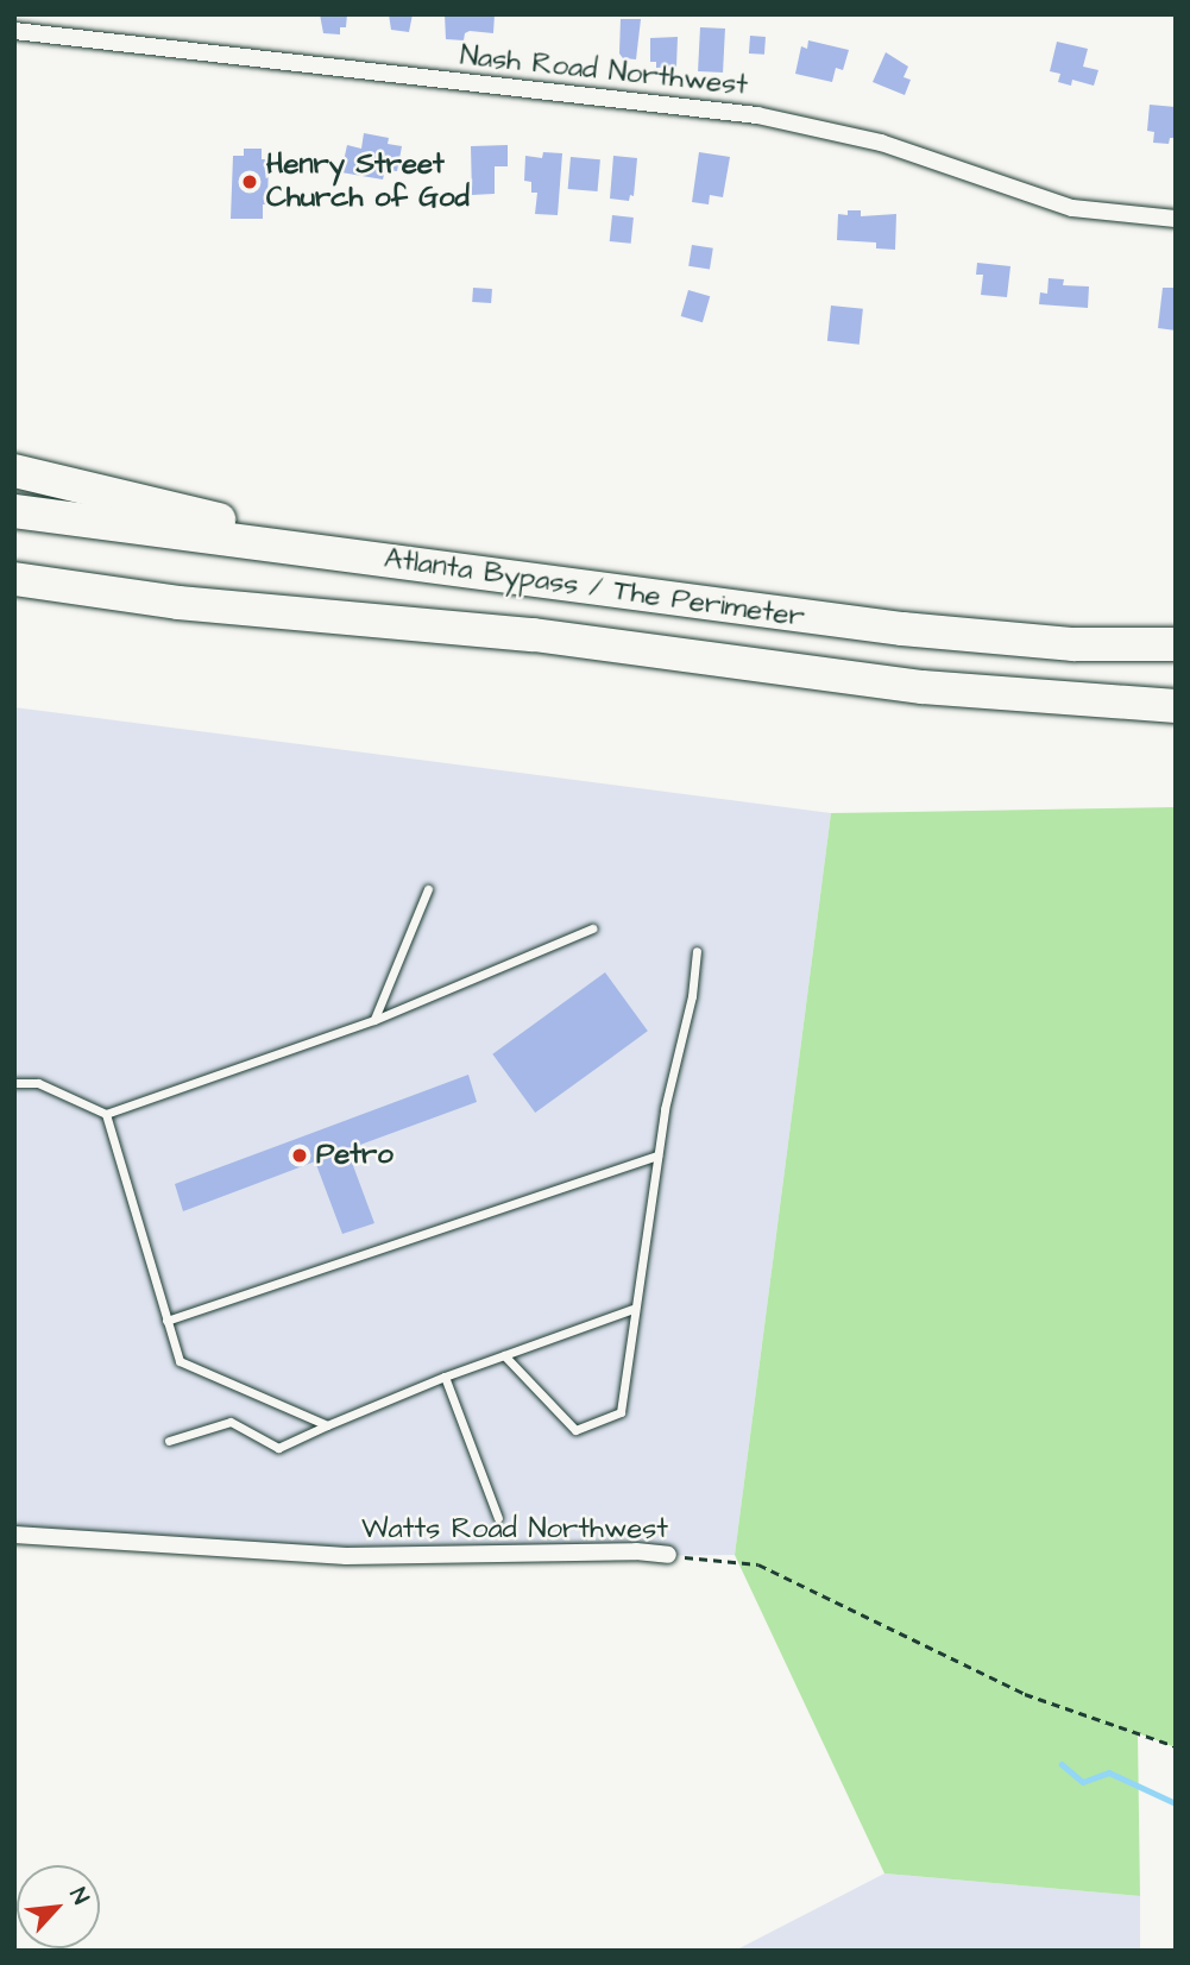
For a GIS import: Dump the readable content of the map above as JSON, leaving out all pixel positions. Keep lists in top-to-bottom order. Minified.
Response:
{"streets":{"highway":["Atlanta Bypass / The Perimeter"],"street":["Nash Road Northwest","Watts Road Northwest"]},"places":["Henry Street Church of God","Petro"],"north":"top right"}
